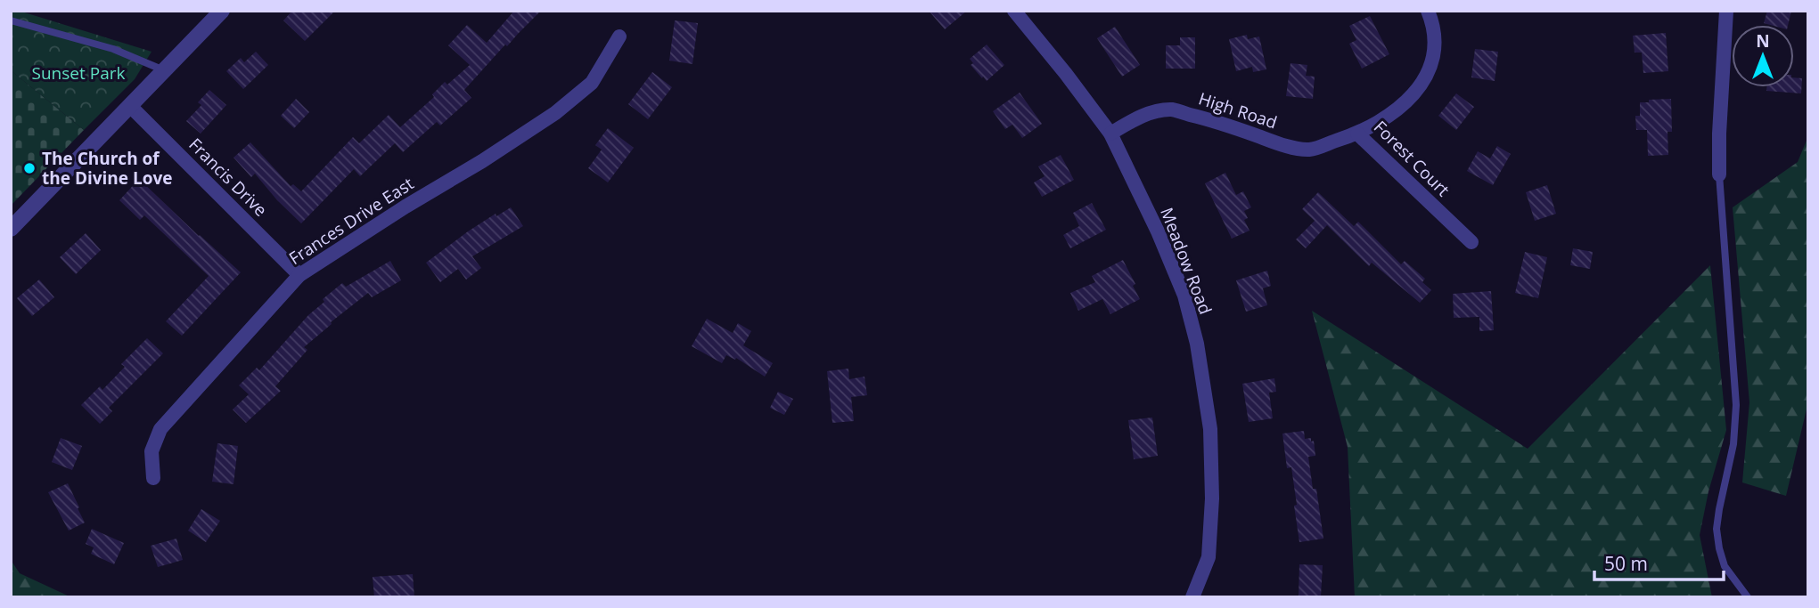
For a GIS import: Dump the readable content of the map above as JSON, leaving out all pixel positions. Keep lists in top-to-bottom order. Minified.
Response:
{"streets":{"street":["High Road","Forest Court","Francis Drive","Frances Drive East","Meadow Road"]},"crossings":[["High Road","Forest Court"],["High Road","Meadow Road"],["Francis Drive","Frances Drive East"]],"parks":["Sunset Park"],"places":["The Church of the Divine Love"],"scale_bar":"50 m","north":"top"}
